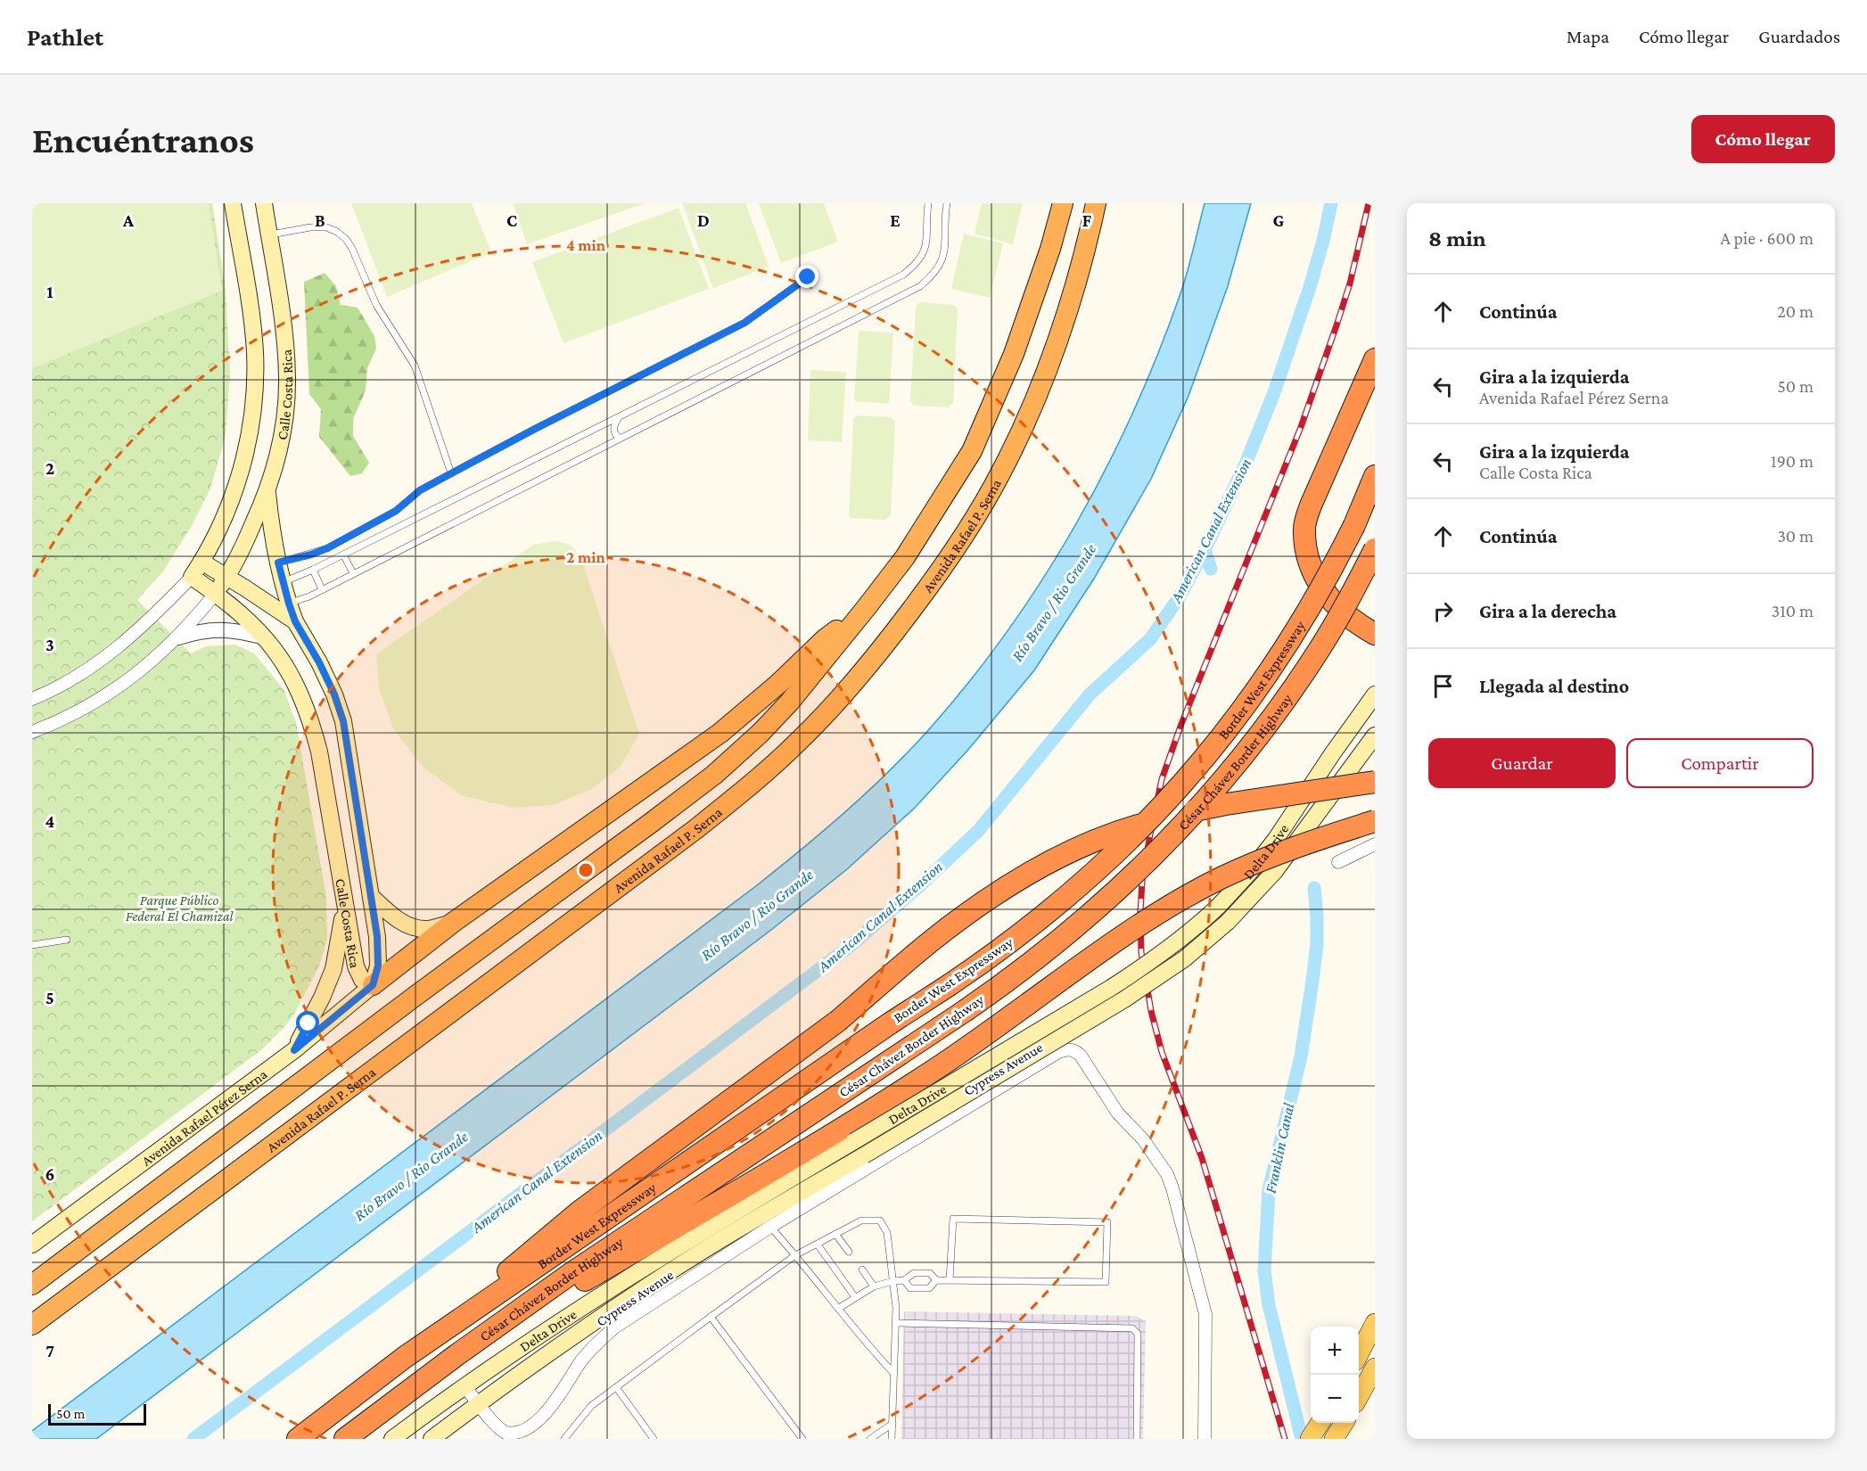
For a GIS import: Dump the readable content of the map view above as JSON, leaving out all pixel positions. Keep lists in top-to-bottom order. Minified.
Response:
{"streets":{"highway":["Avenida Rafael P. Serna","Border West Expressway","César Chávez Border Highway"],"main road":["Calle Costa Rica","Delta Drive","Avenida Rafael Pérez Serna"],"street":["Cypress Avenue"]},"crossings":[["Calle Costa Rica","Avenida Rafael Pérez Serna"],["Delta Drive","Cypress Avenue"]],"water":["American Canal Extension","Río Bravo / Rio Grande","Franklin Canal"],"parks":["Parque Público Federal El Chamizal"],"scale_bar":"50 m","page":{"header":"Pathlet","nav":["Mapa","Cómo llegar","Guardados"],"buttons":["Cómo llegar",["Guardar","Compartir"]],"title":"Encuéntranos","heading":["8 min","A pie · 600 m"],"list":[["Continúa","20 m"],["Gira a la izquierda","Avenida Rafael Pérez Serna","50 m"],["Gira a la izquierda","Calle Costa Rica","190 m"],["Continúa","30 m"],["Gira a la derecha","310 m"],"Llegada al destino"],"map_buttons":["+","−"],"scale":"50 m"},"grid":{"columns":["A","B","C","D","E","F","G"],"rows":["1","2","3","4","5","6","7"]},"rings":["4 min","2 min"]}
